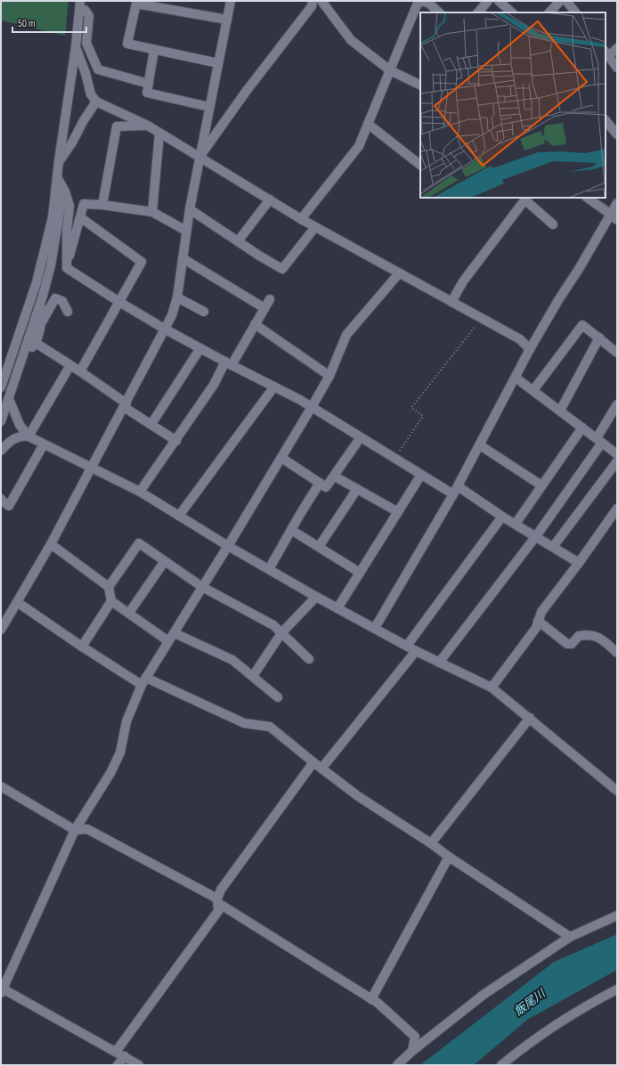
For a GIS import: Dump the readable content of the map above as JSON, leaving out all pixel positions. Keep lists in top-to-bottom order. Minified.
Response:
{"water":["飯尾川"],"scale_bar":"50 m"}
